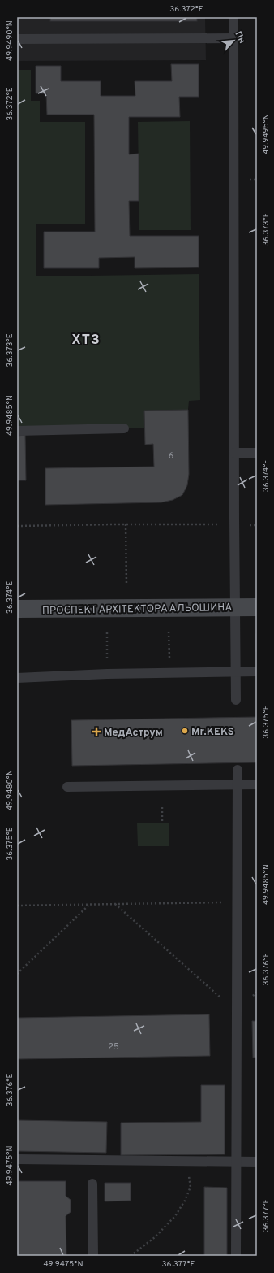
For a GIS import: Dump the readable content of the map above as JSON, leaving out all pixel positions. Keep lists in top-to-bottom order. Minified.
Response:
{"streets":{"street":["ПРОСПЕКТ АРХІТЕКТОРА АЛЬОШИНА"]},"districts":["ХТЗ"],"places":{"other":["Mr.KEKS"],"health":["МедАструм"]},"house_numbers":["6","25"],"north":"top right","coordinates":["36.372°E","49.9490°N","49.9495°N","36.373°E","49.9485°N","36.374°E","36.375°E","49.9480°N","36.376°E","49.9475°N","36.377°E"]}
